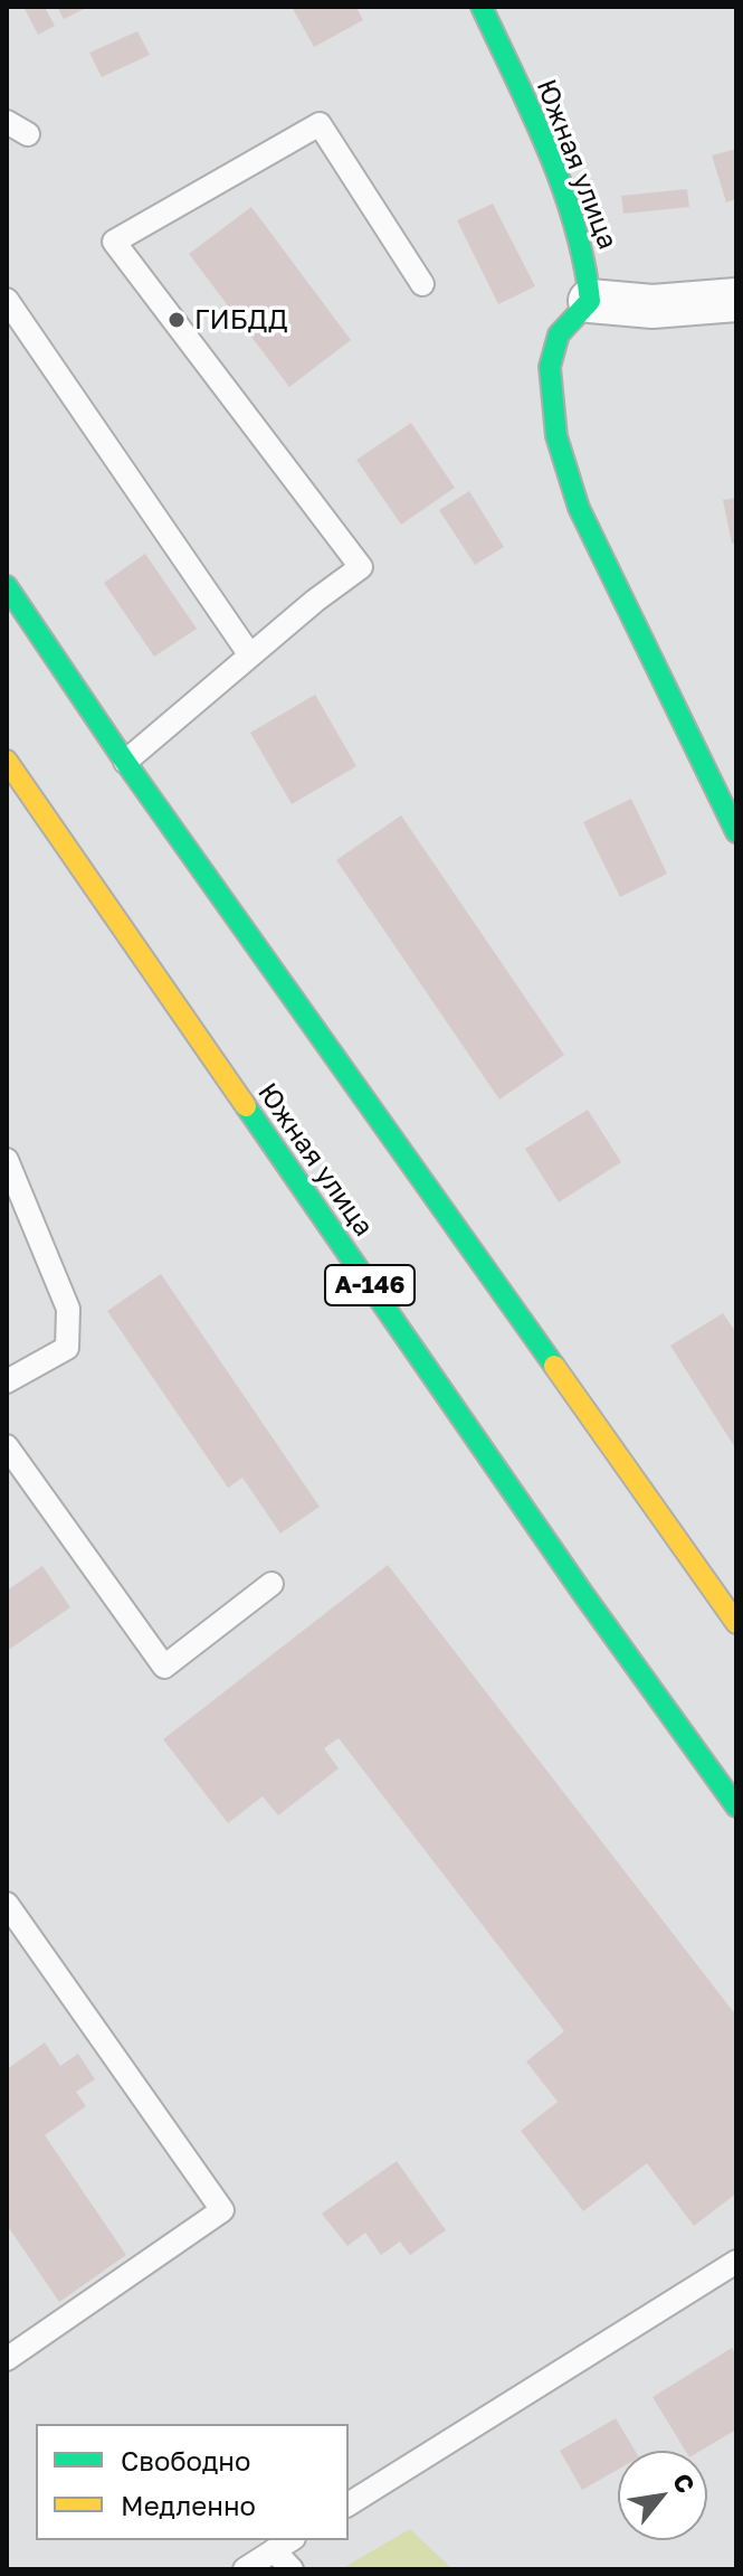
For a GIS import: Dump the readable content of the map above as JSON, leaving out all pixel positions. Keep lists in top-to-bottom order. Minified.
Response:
{"streets":{"main road":["Южная улица","А-146"]},"places":["ГИБДД"],"legend":["Свободно","Медленно"],"north":"top right"}
